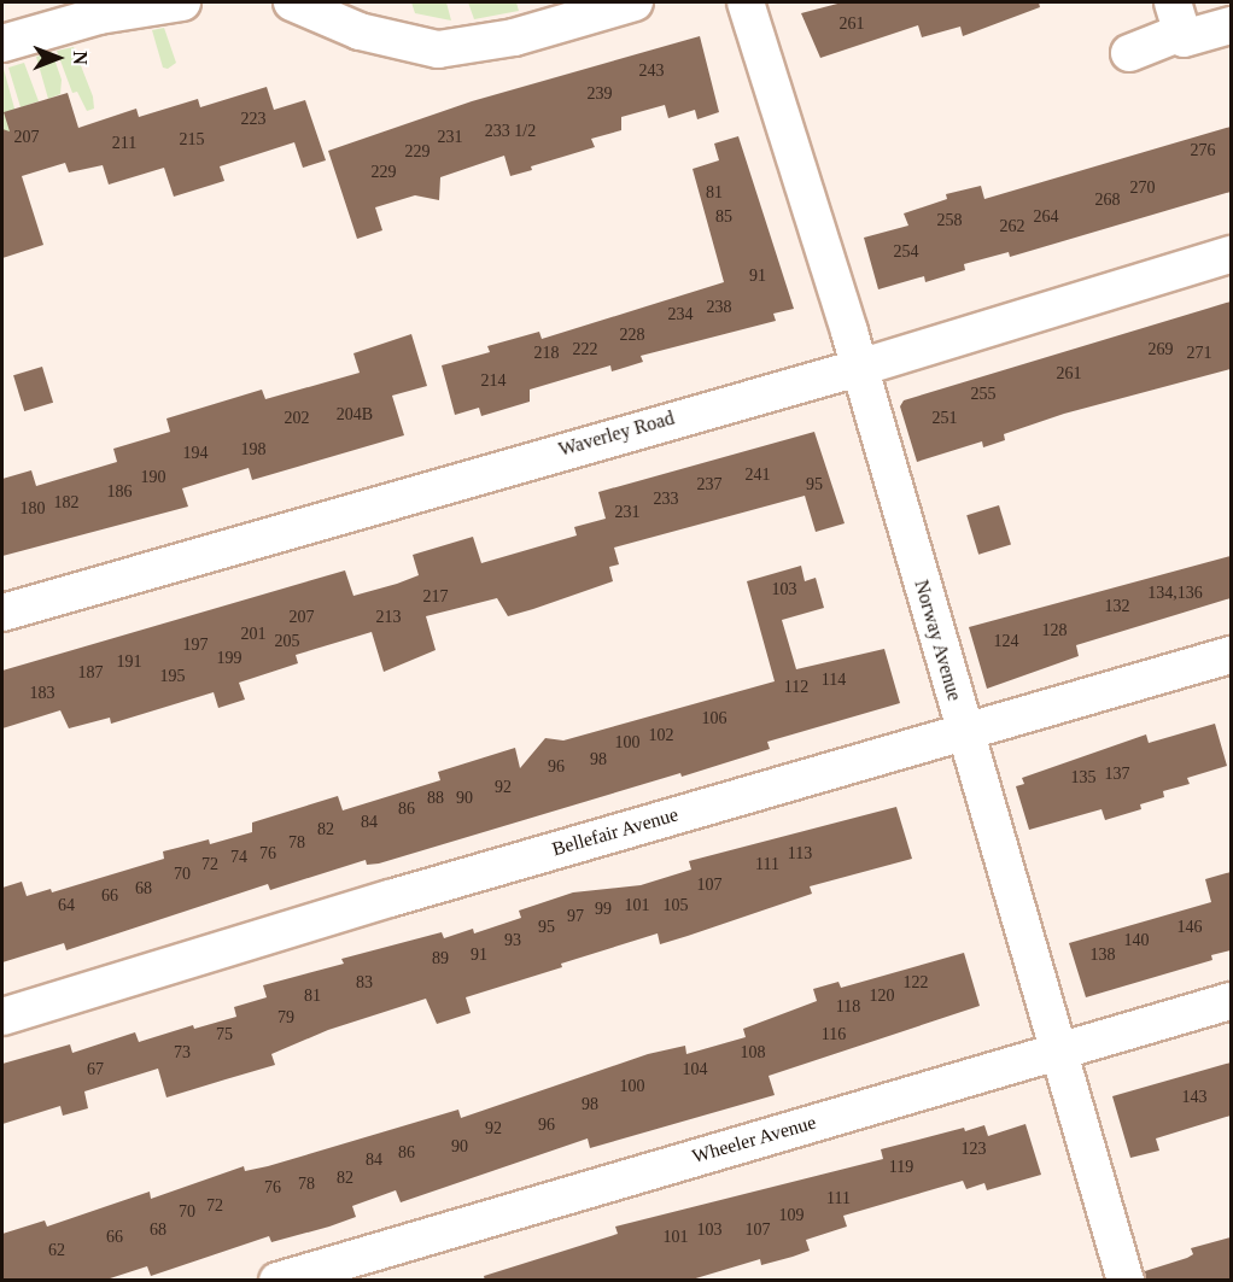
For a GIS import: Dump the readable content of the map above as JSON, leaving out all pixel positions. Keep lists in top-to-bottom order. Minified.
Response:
{"streets":{"street":["Waverley Road","Norway Avenue","Bellefair Avenue","Wheeler Avenue"]},"crossings":[["Waverley Road","Norway Avenue"],["Norway Avenue","Bellefair Avenue"],["Norway Avenue","Wheeler Avenue"]],"house_numbers":["261","243","239","223","233 1/2","207","231","215","211","276","229","229","270","81","268","85","264","258","262","254","91","238","234","228","222","269","218","271","261","214","255","204B","202","251","198","194","241","190","237","95","186","233","182","180","231","103","134,136","217","132","207","213","128","201","205","124","197","199","191","187","195","114","112","183","106","102","100","98","96","137","135","92","88","90","86","84","82","78","76","113","74","72","111","70","107","68","66","64","101","105","99","97","95","146","93","140","91","138","89","83","122","81","120","118","79","75","116","73","108","67","104","100","143","98","96","92","90","123","86","84","119","82","78","76","111","72","70","109","68","103","107","66","101","62"],"north":"right"}
